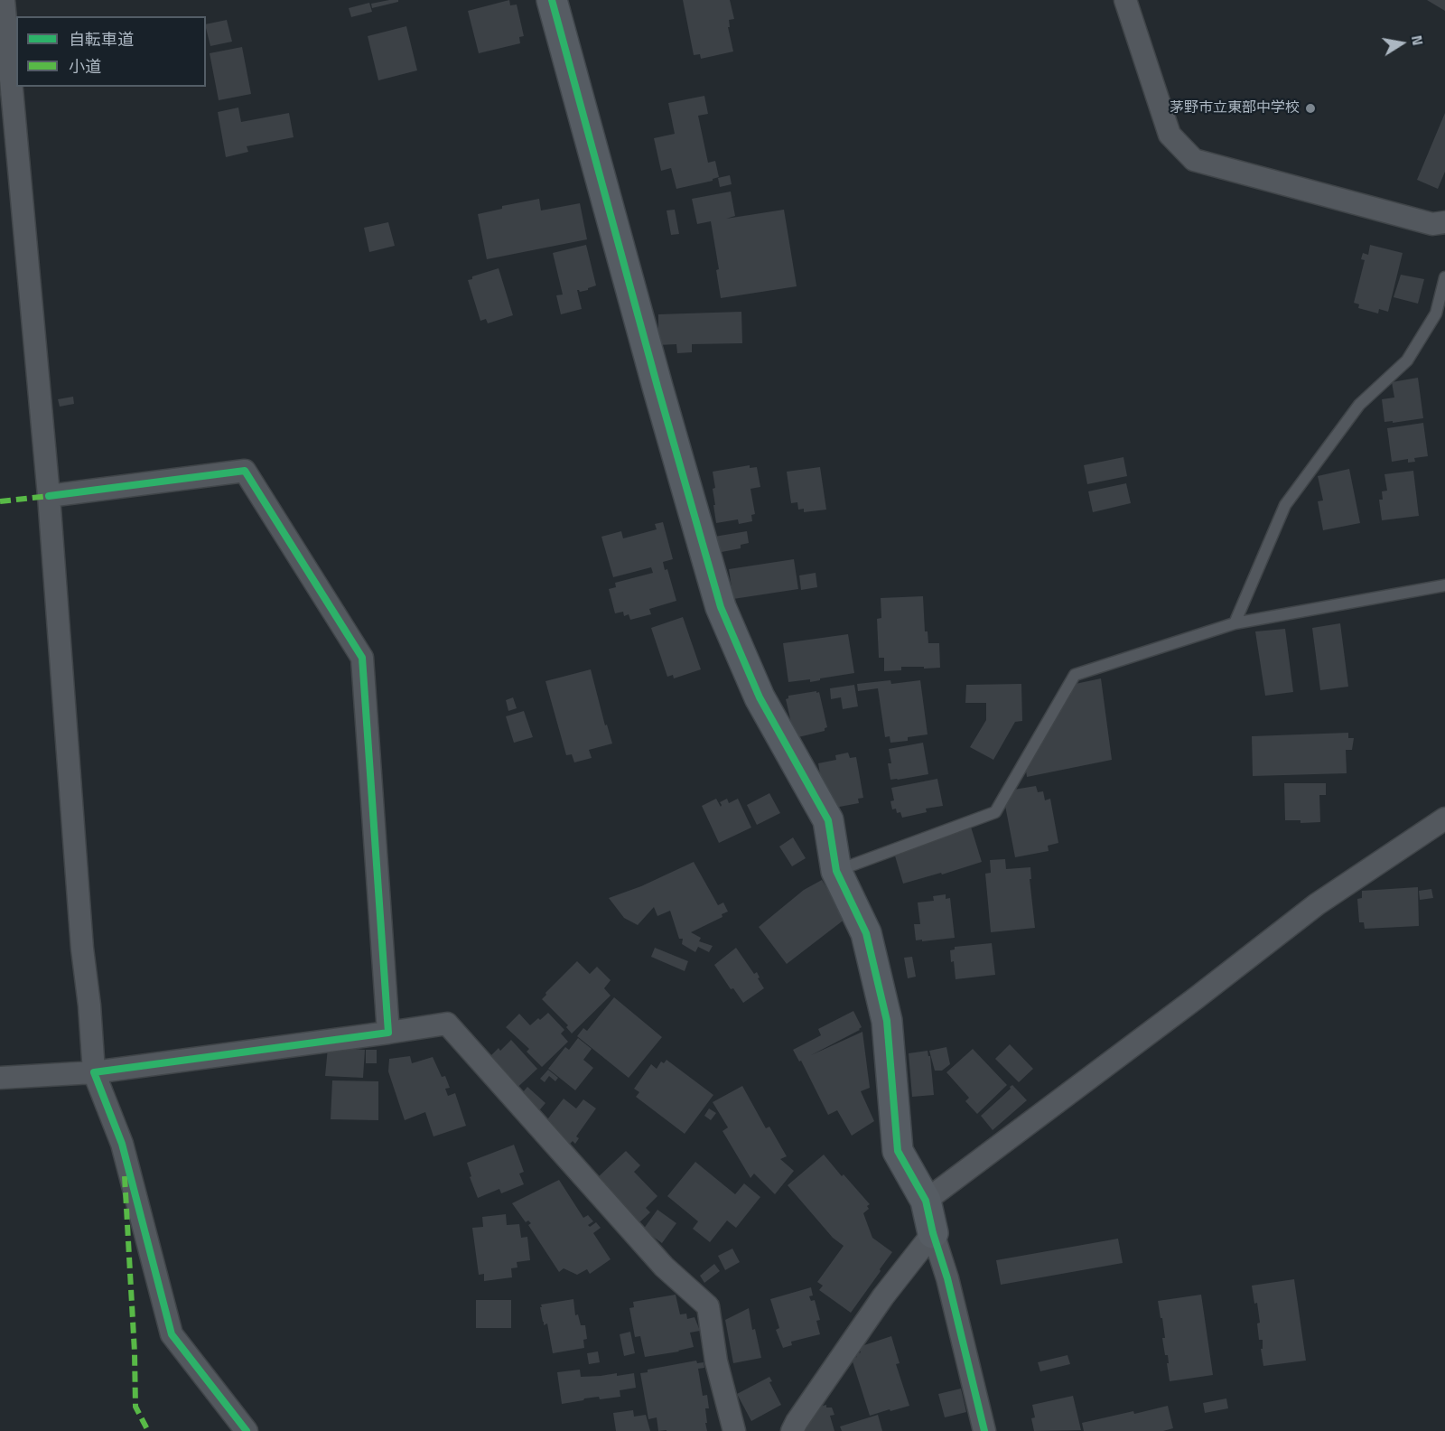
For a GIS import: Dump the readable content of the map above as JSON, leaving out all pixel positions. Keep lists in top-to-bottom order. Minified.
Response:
{"places":["茅野市立東部中学校"],"legend":["自転車道","小道"],"north":"right"}
